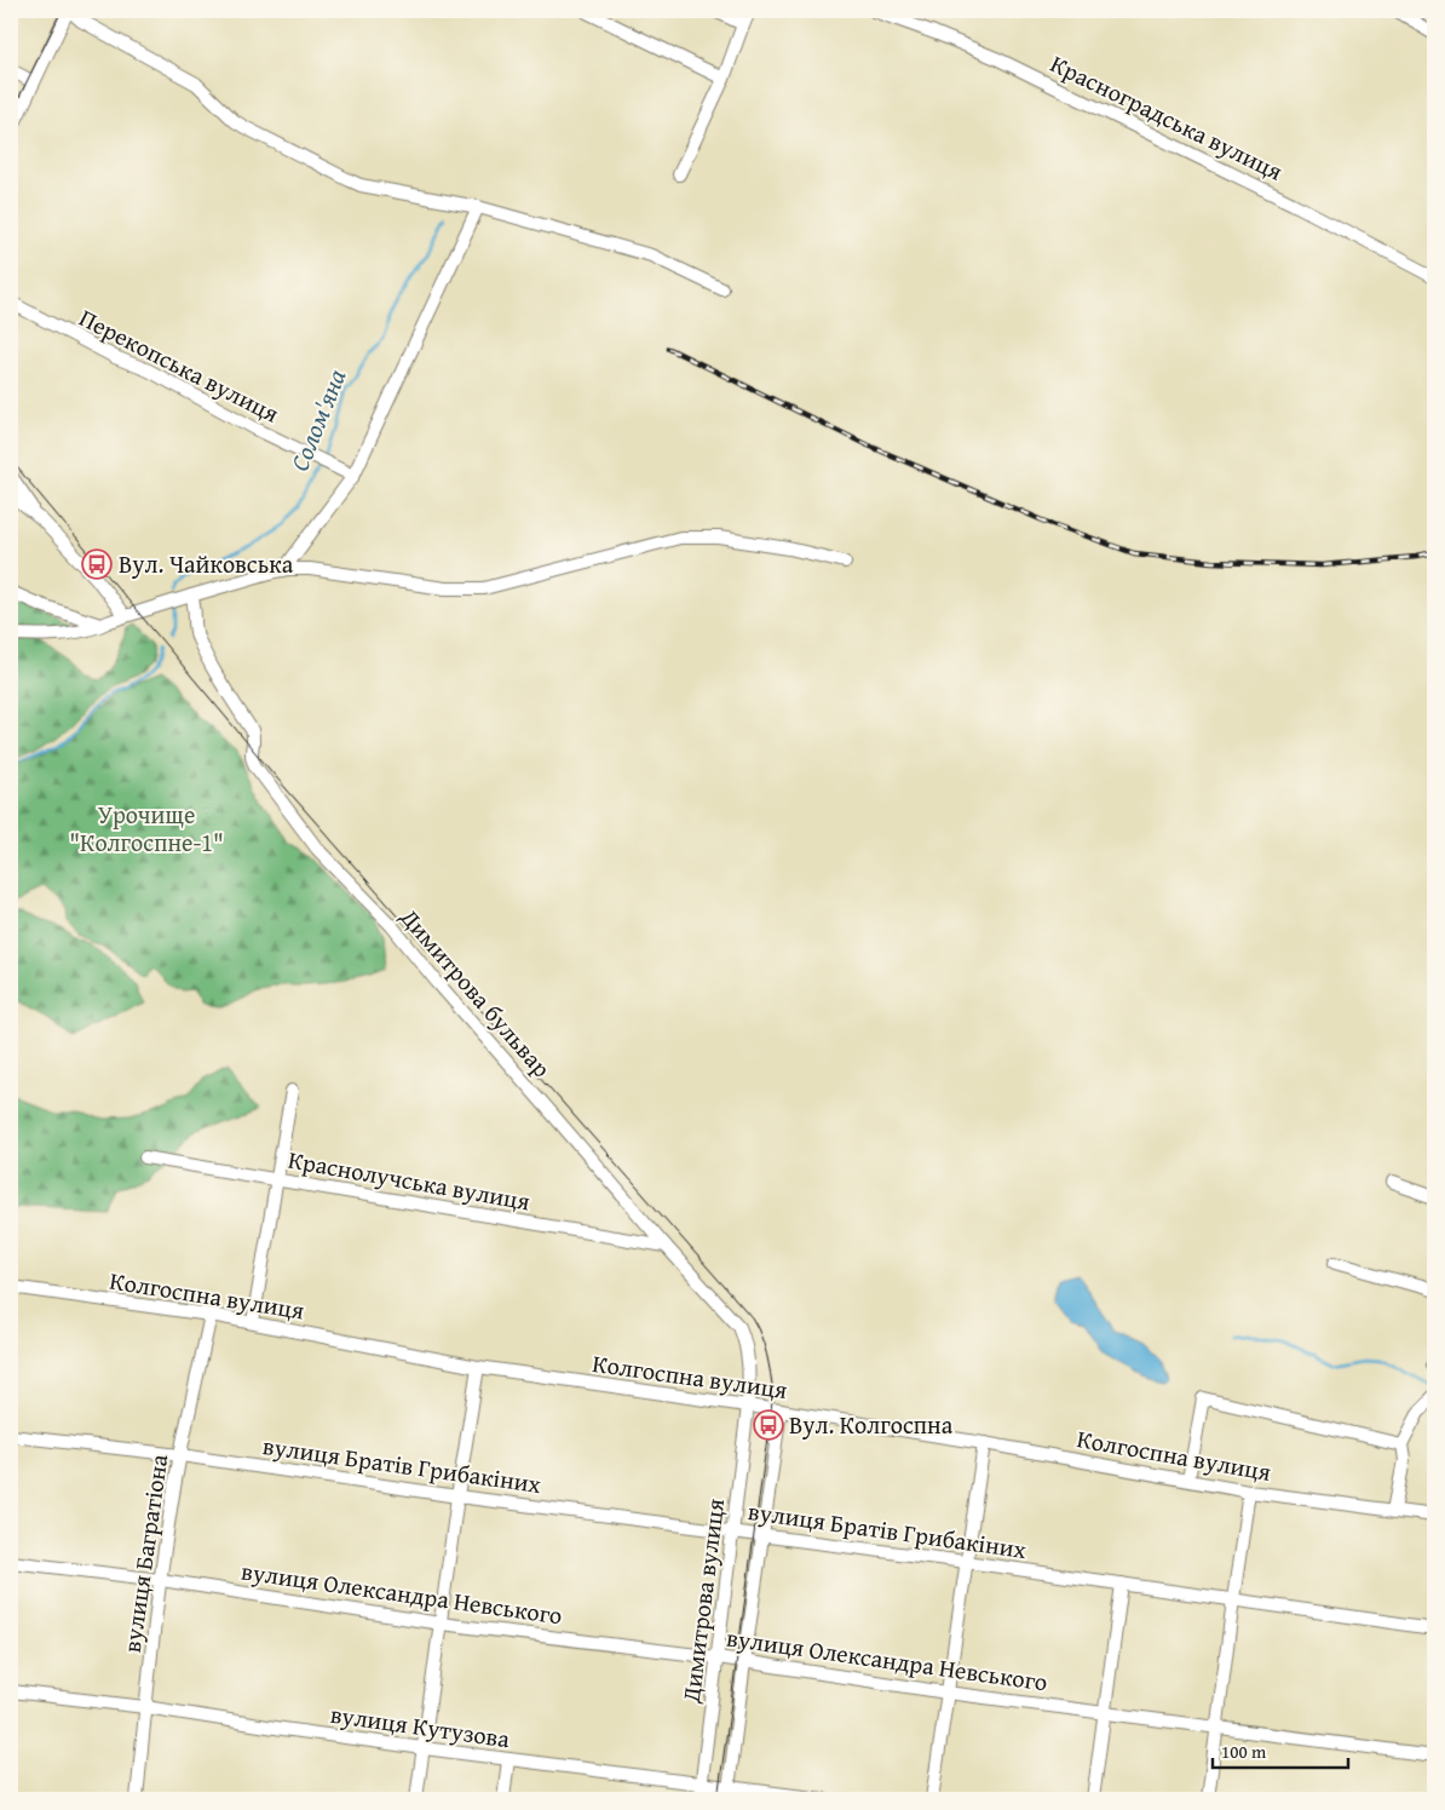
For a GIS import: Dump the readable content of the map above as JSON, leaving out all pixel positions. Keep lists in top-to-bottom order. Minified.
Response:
{"streets":{"street":["Красноградська вулиця","Перекопська вулиця","Димитрова бульвар","Краснолучська вулиця","Колгоспна вулиця","вулиця Братів Грибакіних","вулиця Багратіона","вулиця Олександра Невського","Димитрова вулиця","вулиця Кутузова"]},"crossings":[["Димитрова бульвар","Краснолучська вулиця"],["Димитрова бульвар","Колгоспна вулиця"],["Димитрова бульвар","Димитрова вулиця"],["Колгоспна вулиця","вулиця Багратіона"],["Колгоспна вулиця","Димитрова вулиця"],["вулиця Братів Грибакіних","вулиця Багратіона"],["вулиця Братів Грибакіних","Димитрова вулиця"],["вулиця Багратіона","вулиця Олександра Невського"],["вулиця Багратіона","вулиця Кутузова"],["вулиця Олександра Невського","Димитрова вулиця"],["Димитрова вулиця","вулиця Кутузова"]],"water":["Солом'яна"],"parks":["Урочище \"Колгоспне-1\""],"places":{"bus stop":["Вул. Чайковська","Вул. Колгоспна"]},"scale_bar":"100 m"}
